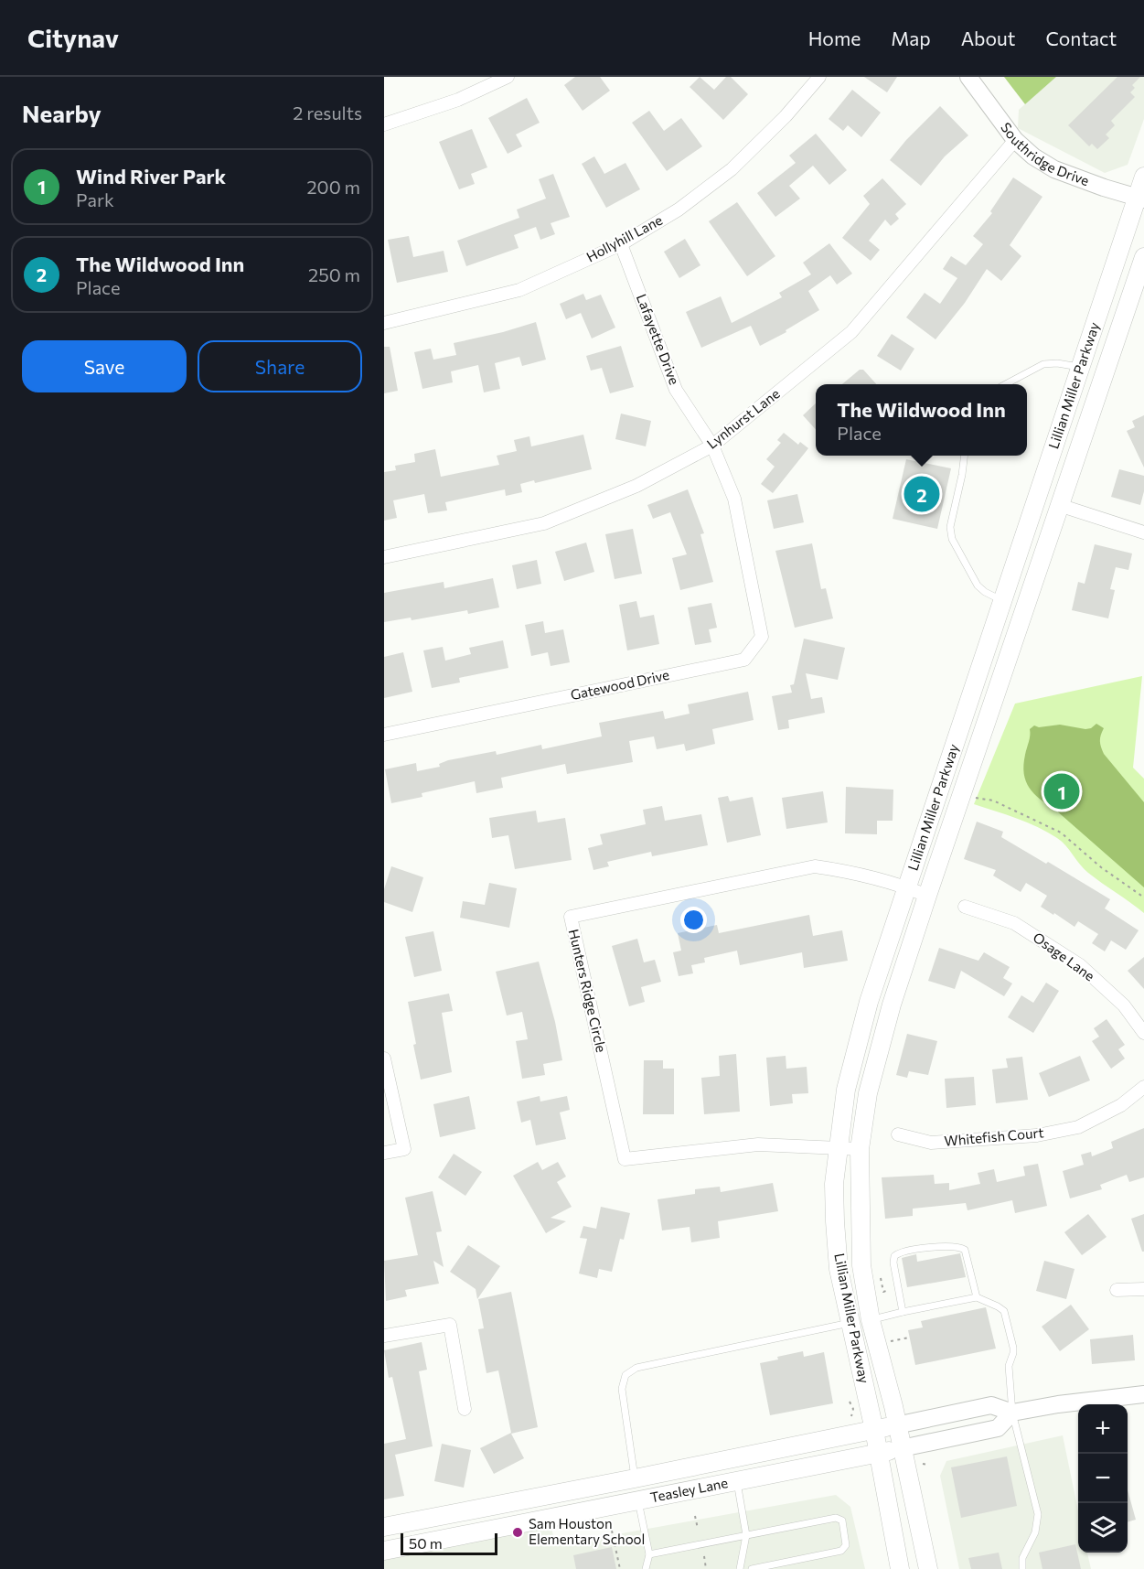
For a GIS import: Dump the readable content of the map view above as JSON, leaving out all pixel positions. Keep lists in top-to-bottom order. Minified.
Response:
{"streets":{"main road":["Lillian Miller Parkway","Teasley Lane"],"street":["Southridge Drive","Hollyhill Lane","Lafayette Drive","Lynhurst Lane","Gatewood Drive","Osage Lane","Hunters Ridge Circle","Whitefish Court"]},"crossings":[["Southridge Drive","Lillian Miller Parkway"],["Southridge Drive","Lynhurst Lane"],["Hollyhill Lane","Lafayette Drive"],["Lafayette Drive","Lynhurst Lane"],["Lafayette Drive","Gatewood Drive"],["Lillian Miller Parkway","Hunters Ridge Circle"],["Lillian Miller Parkway","Teasley Lane"]],"places":["Sam Houston Elementary School"],"scale_bar":"50 m","page":{"header":"Citynav","nav":["Home","Map","About","Contact"],"heading":["Nearby","2 results"],"list":[{"mark":"1","name":"Wind River Park","note":"Park","value":"200 m"},{"mark":"2","name":"The Wildwood Inn","note":"Place","value":"250 m"}],"buttons":["Save","Share"],"popup":["The Wildwood Inn","Place"],"pins":["2","1"],"map_buttons":["+","−"],"scale":"50 m"}}
